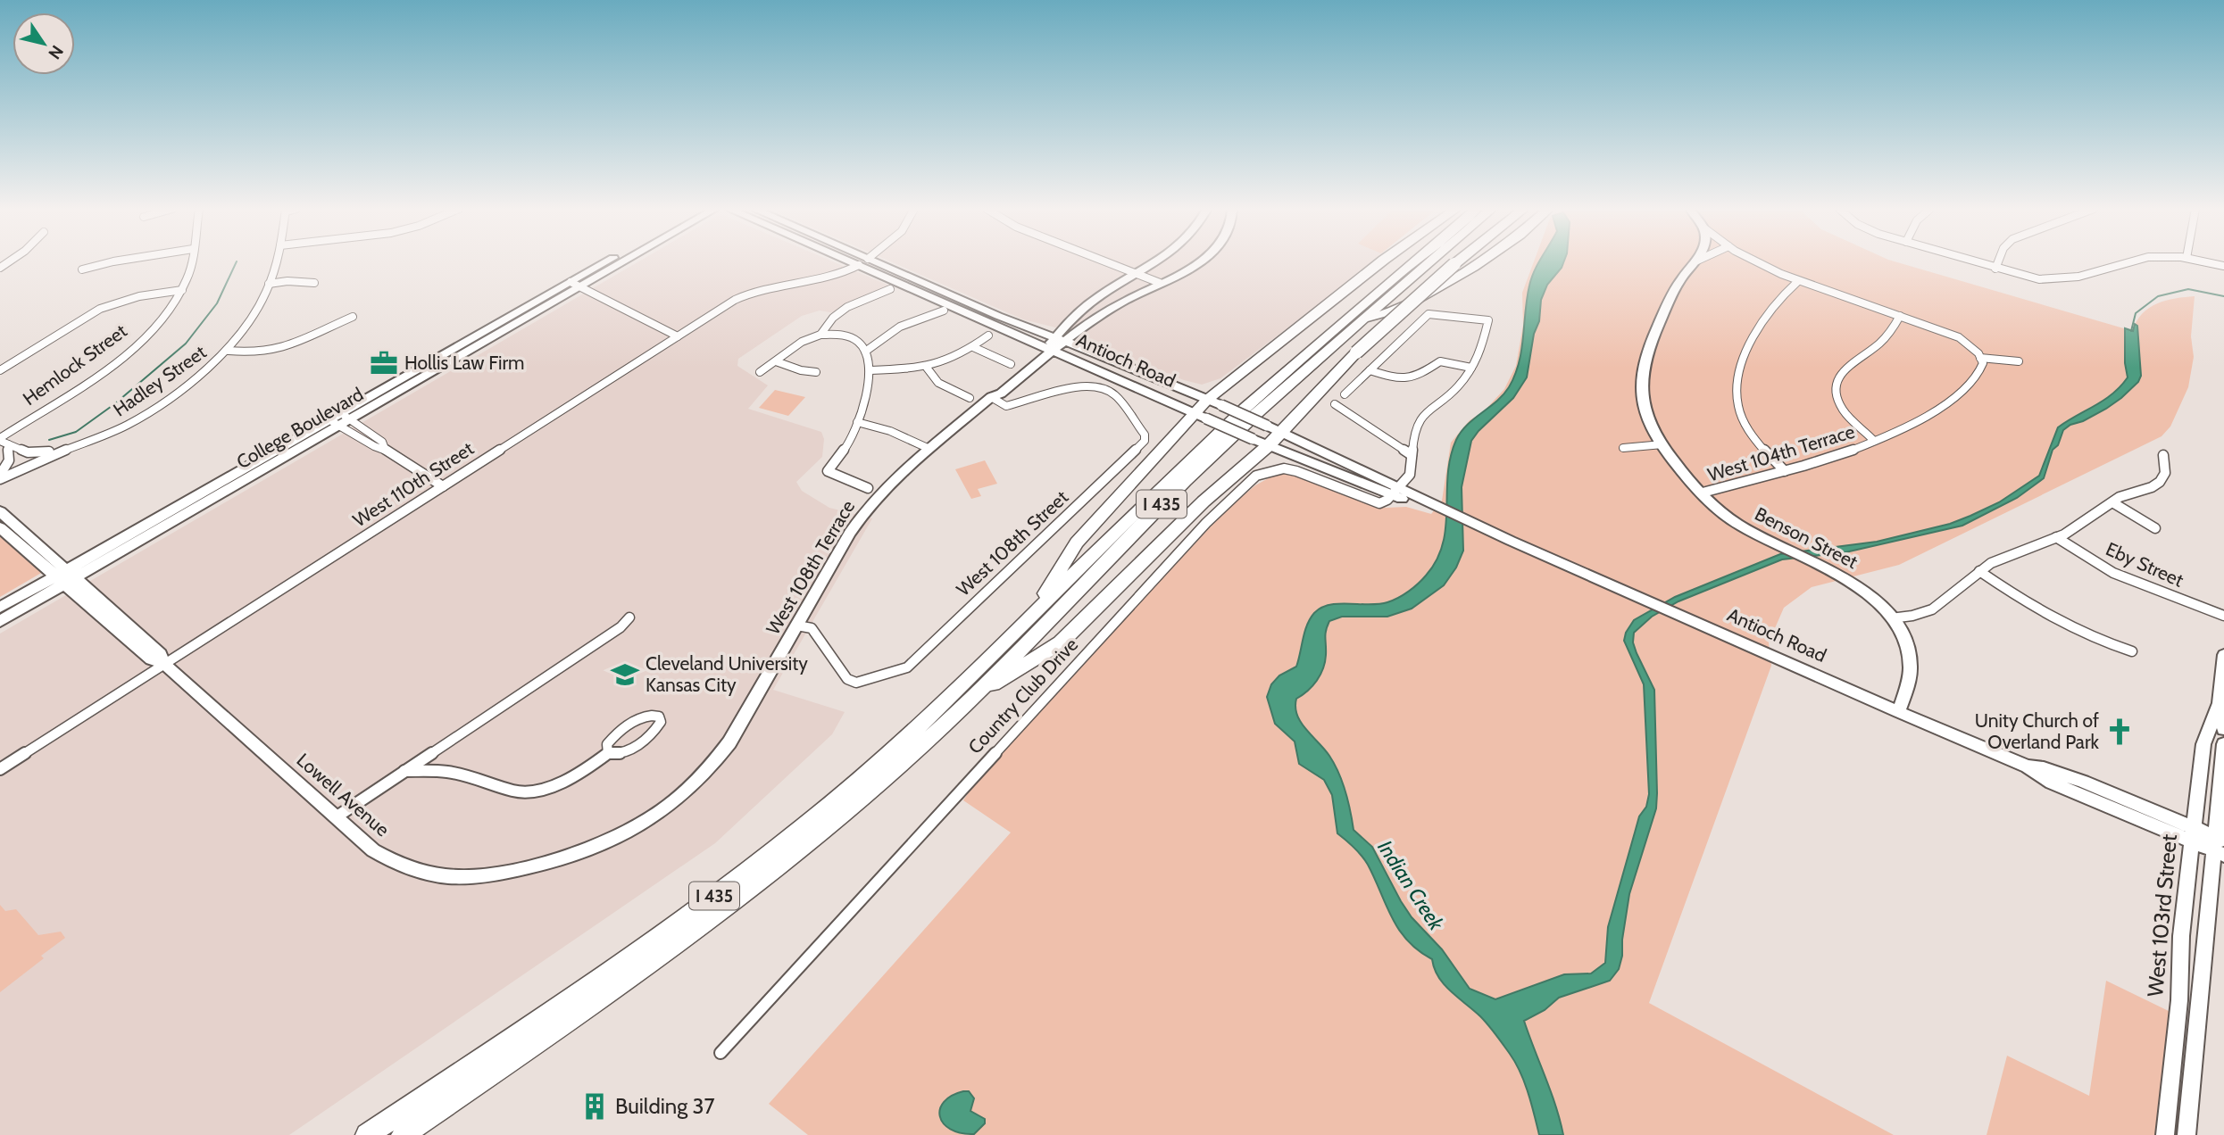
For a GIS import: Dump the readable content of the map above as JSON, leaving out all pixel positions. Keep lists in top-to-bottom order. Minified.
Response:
{"streets":{"highway":["I 435"],"main road":["Antioch Road","College Boulevard","Benson Street","West 108th Terrace","Lowell Avenue","West 103rd Street"],"street":["Hemlock Street","Hadley Street","West 104th Terrace","West 110th Street","West 108th Street","Eby Street","Country Club Drive"]},"crossings":[["Antioch Road","West 110th Street"],["Antioch Road","Benson Street"],["Antioch Road","West 108th Terrace"],["Antioch Road","Country Club Drive"],["Antioch Road","West 103rd Street"],["College Boulevard","Lowell Avenue"],["West 104th Terrace","Benson Street"],["West 110th Street","Lowell Avenue"],["West 108th Street","West 108th Terrace"],["West 108th Terrace","Lowell Avenue"]],"water":["Indian Creek"],"places":{"office":["Hollis Law Firm"],"school or university":["Cleveland University Kansas City"],"church":["Unity Church of Overland Park"],"building":["Building 37"]},"north":"bottom right"}
